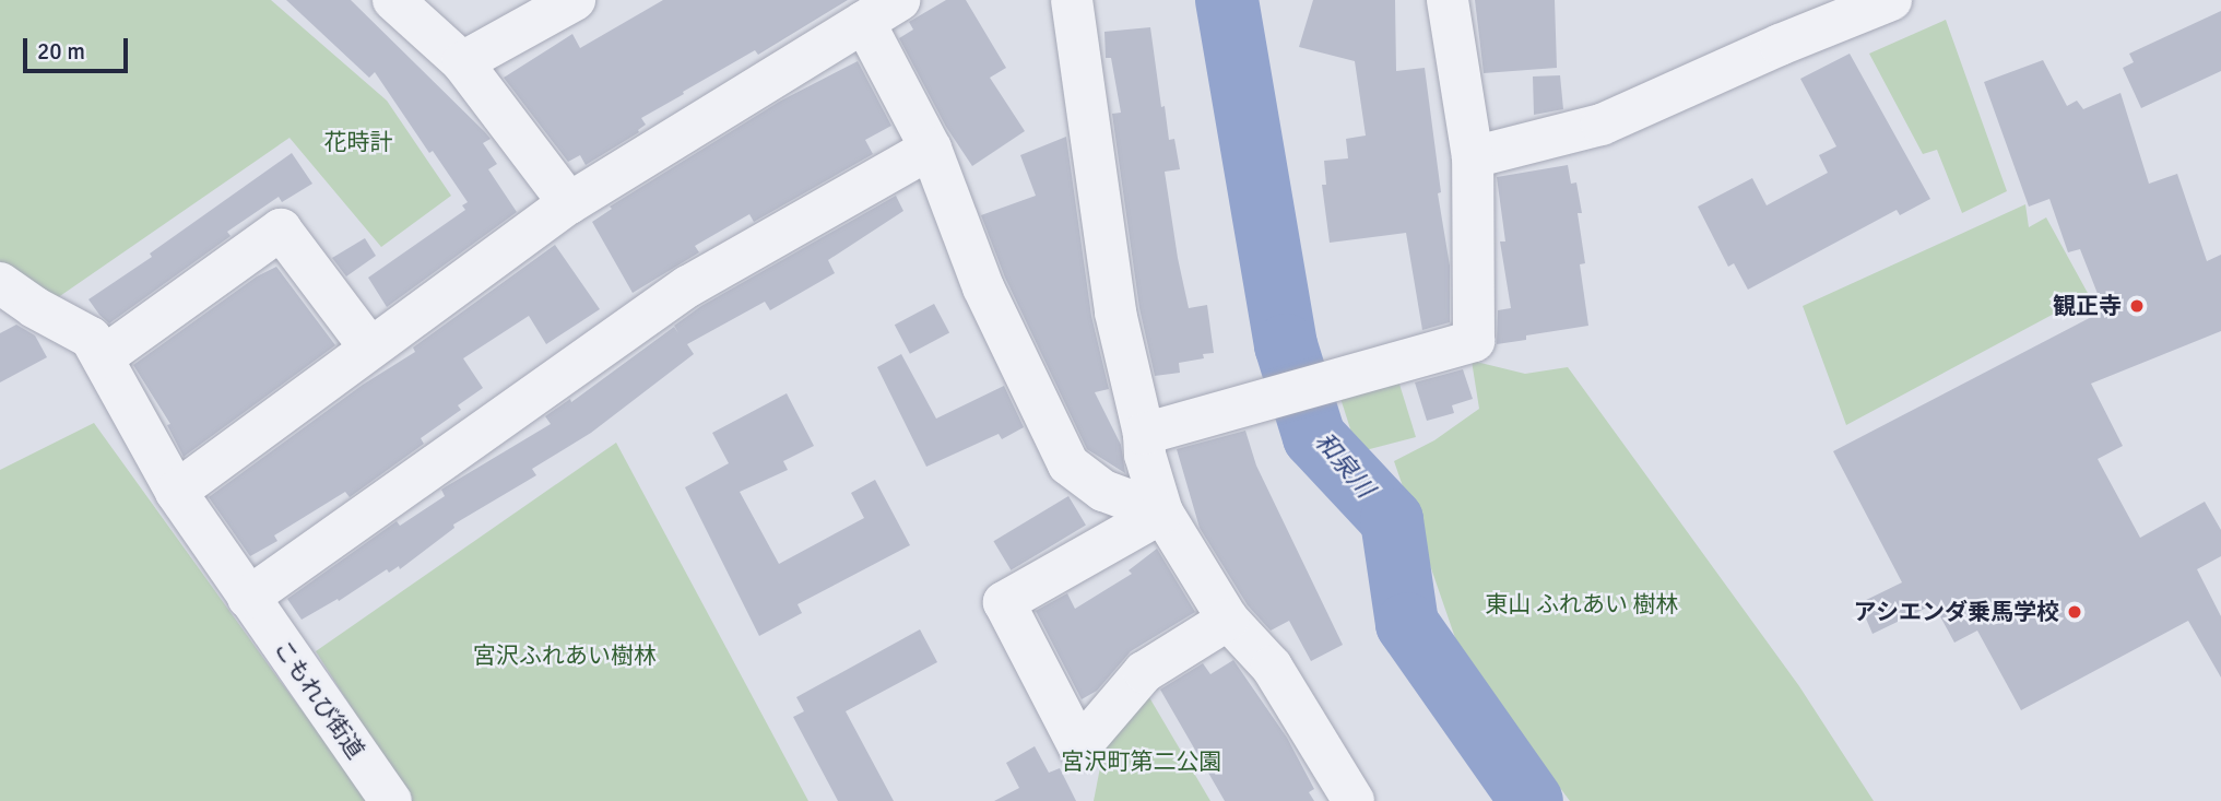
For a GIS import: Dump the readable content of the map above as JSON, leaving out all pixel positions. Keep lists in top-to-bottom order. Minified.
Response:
{"streets":{"street":["こもれび街道"]},"water":["和泉川"],"parks":["花時計","東山 ふれあい 樹林","宮沢ふれあい樹林","宮沢町第二公園"],"places":["観正寺","アシエンダ乗馬学校"],"scale_bar":"20 m"}
